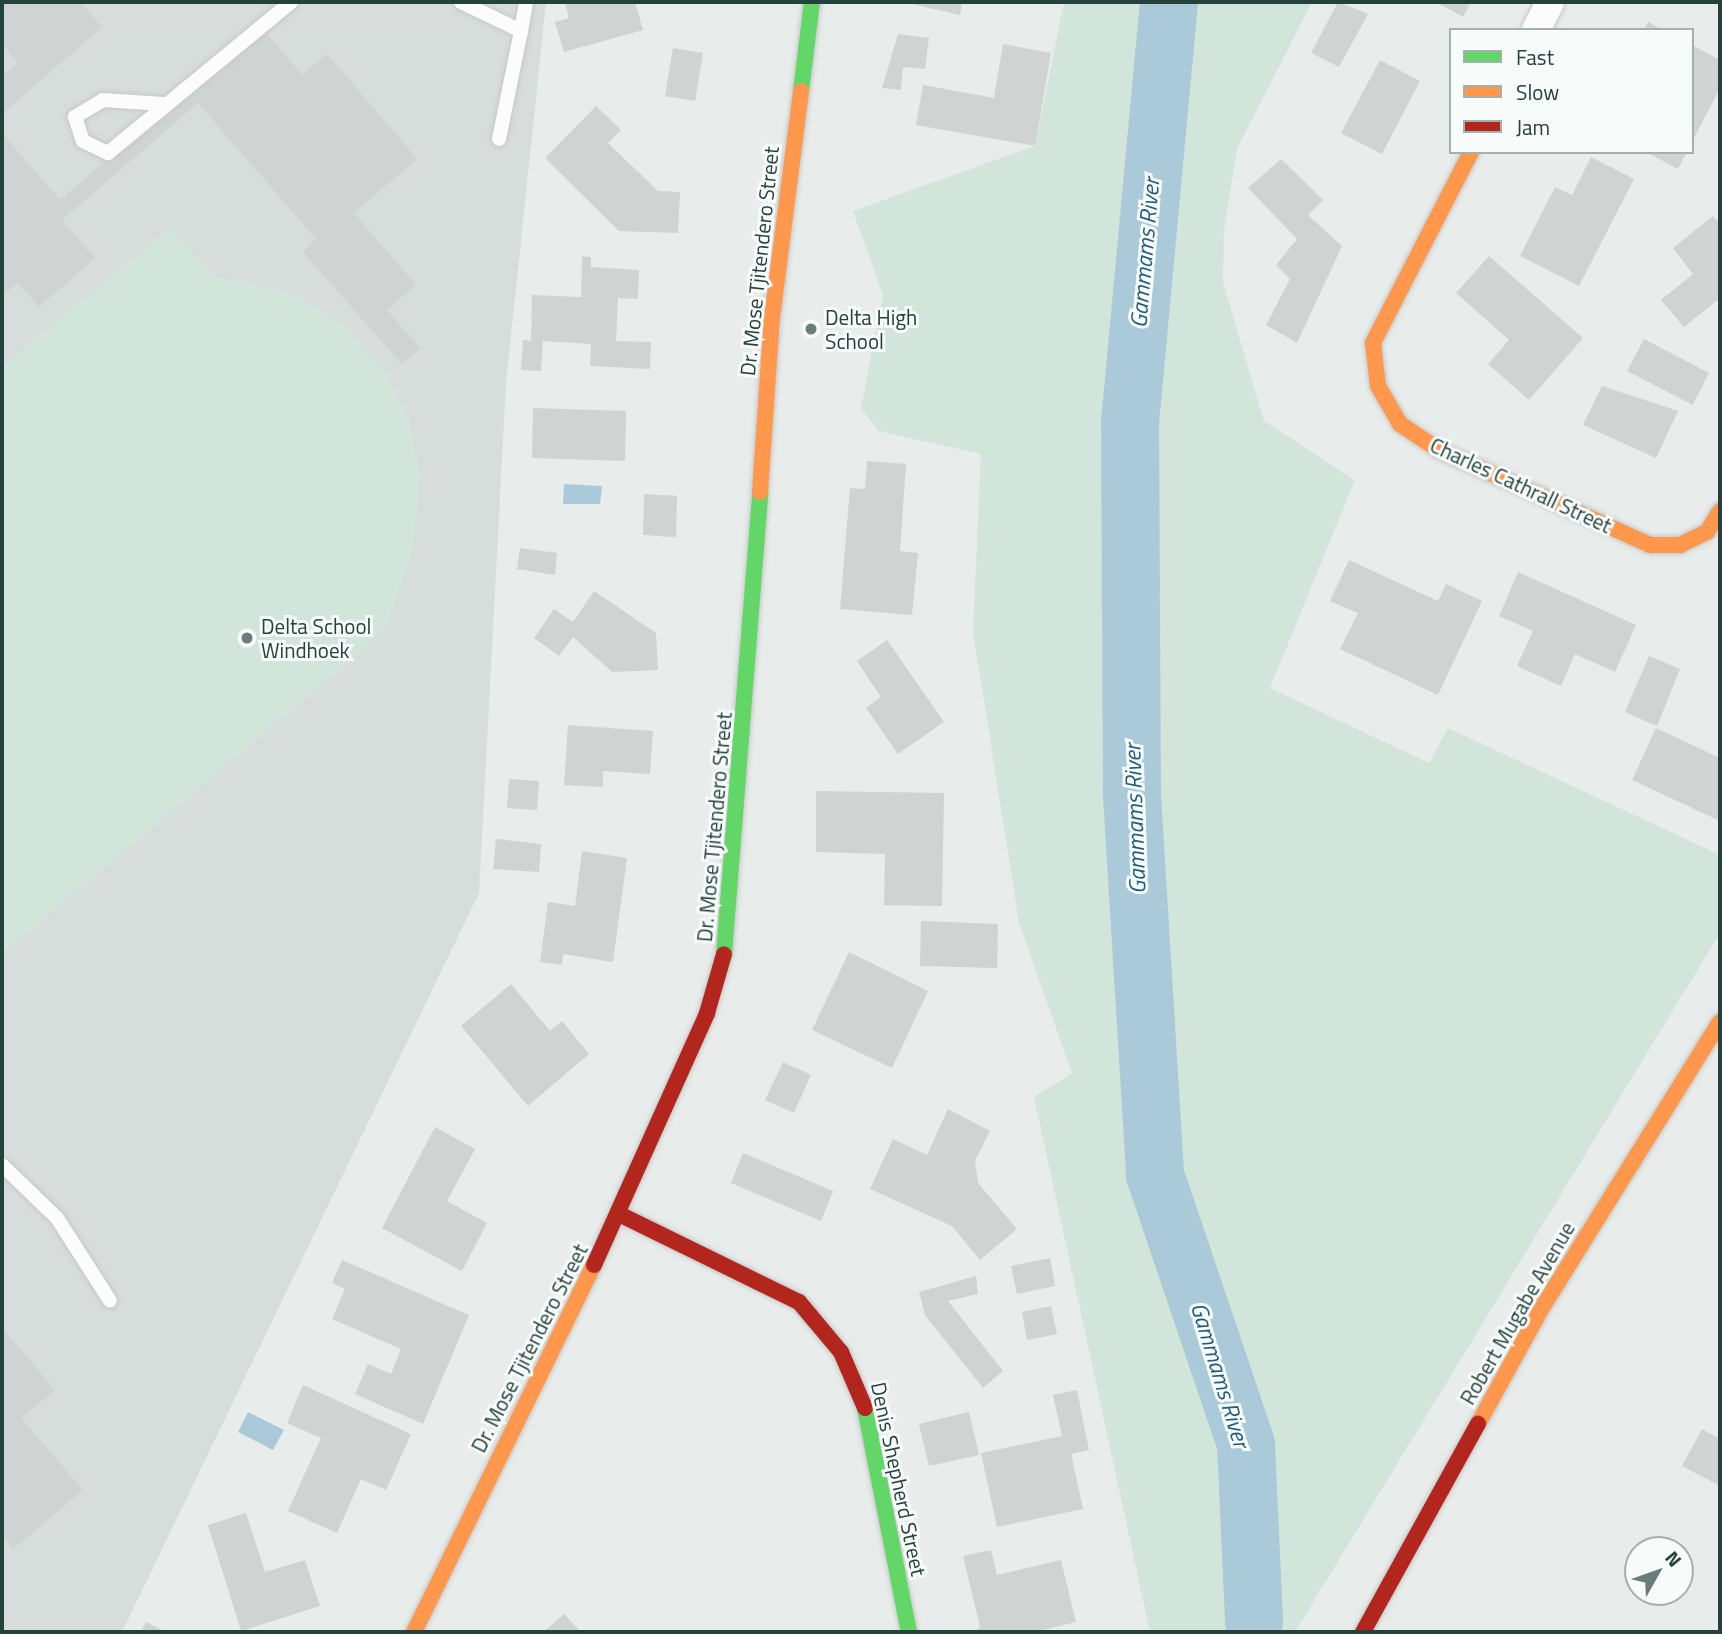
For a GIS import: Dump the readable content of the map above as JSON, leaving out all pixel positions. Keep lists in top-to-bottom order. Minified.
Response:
{"streets":{"street":["Dr. Mose Tjitendero Street","Charles Cathrall Street","Robert Mugabe Avenue","Denis Shepherd Street"]},"crossings":[["Dr. Mose Tjitendero Street","Denis Shepherd Street"]],"water":["Gammams River"],"places":["Delta High School","Delta School Windhoek"],"legend":["Fast","Slow","Jam"],"north":"top right"}
